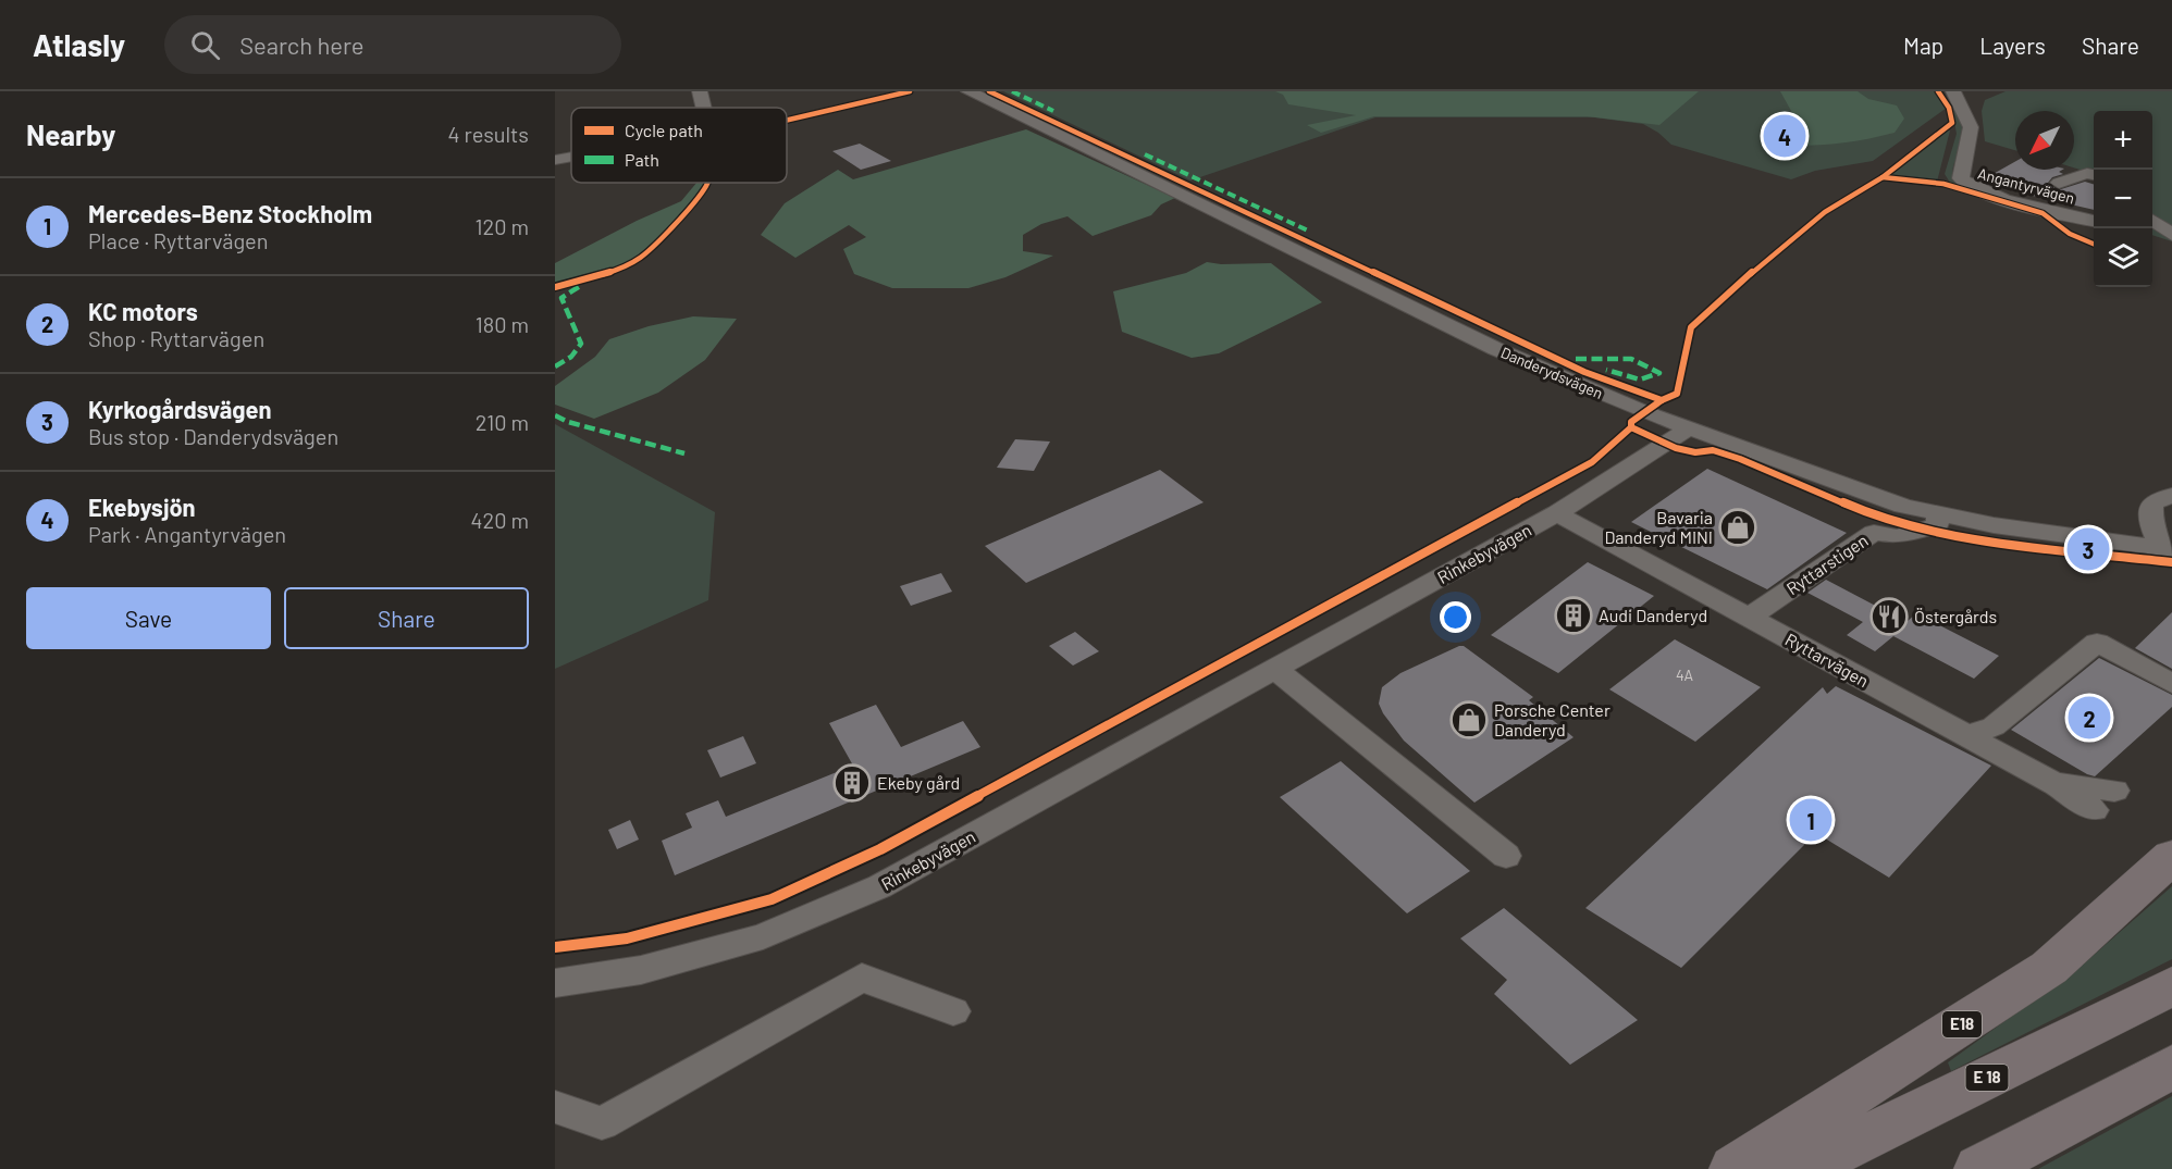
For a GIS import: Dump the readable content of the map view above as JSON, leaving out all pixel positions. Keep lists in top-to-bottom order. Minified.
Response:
{"streets":{"highway":["E18","E 18"],"street":["Angantyrvägen","Danderydsvägen","Rinkebyvägen","Ryttarstigen","Ryttarvägen"]},"crossings":[["Danderydsvägen","Rinkebyvägen"],["Danderydsvägen","Ryttarstigen"],["Rinkebyvägen","Ryttarvägen"],["Ryttarstigen","Ryttarvägen"]],"places":{"shop":["Bavaria Danderyd MINI","Porsche Center Danderyd"],"building":["Audi Danderyd","Ekeby gård"],"restaurant":["Östergårds"]},"house_numbers":["4A"],"legend":["Cycle path","Path"],"north":"bottom left","page":{"header":"Atlasly","search":"Search here","nav":["Map","Layers","Share"],"heading":["Nearby","4 results"],"map_buttons":["+","−"],"pins":["4","3","2","1"],"list":[{"mark":"1","name":"Mercedes-Benz Stockholm","note":"Place · Ryttarvägen","value":"120 m"},{"mark":"2","name":"KC motors","note":"Shop · Ryttarvägen","value":"180 m"},{"mark":"3","name":"Kyrkogårdsvägen","note":"Bus stop · Danderydsvägen","value":"210 m"},{"mark":"4","name":"Ekebysjön","note":"Park · Angantyrvägen","value":"420 m"}],"buttons":["Save","Share"]}}
